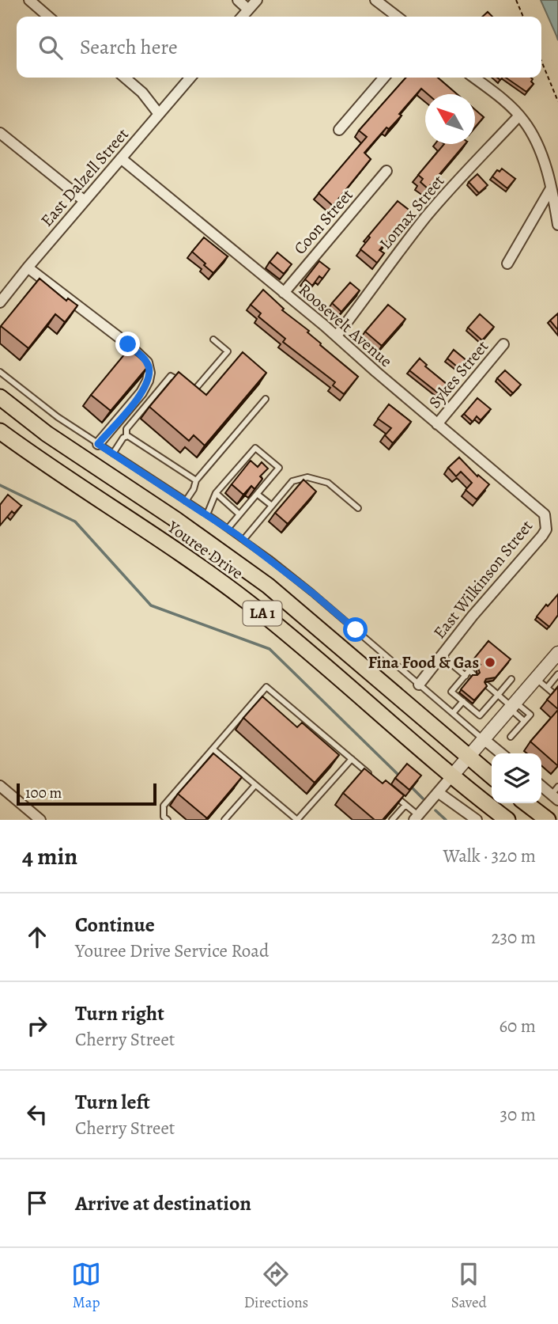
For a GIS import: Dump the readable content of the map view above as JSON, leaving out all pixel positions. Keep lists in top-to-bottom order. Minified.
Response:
{"streets":{"main road":["Youree Drive","LA 1"],"street":["East Dalzell Street","Lomax Street","Coon Street","Roosevelt Avenue","Sykes Street","East Wilkinson Street"]},"crossings":[["East Dalzell Street","Roosevelt Avenue"],["Lomax Street","Roosevelt Avenue"],["Coon Street","Roosevelt Avenue"],["Roosevelt Avenue","Sykes Street"],["Roosevelt Avenue","East Wilkinson Street"]],"places":["Fina Food & Gas"],"scale_bar":"100 m","north":"top left","page":{"search":"Search here","scale":"100 m","heading":["4 min","Walk · 320 m"],"list":[["Continue","Youree Drive Service Road","230 m"],["Turn right","Cherry Street","60 m"],["Turn left","Cherry Street","30 m"],"Arrive at destination"],"nav":["Map","Directions","Saved"]}}
